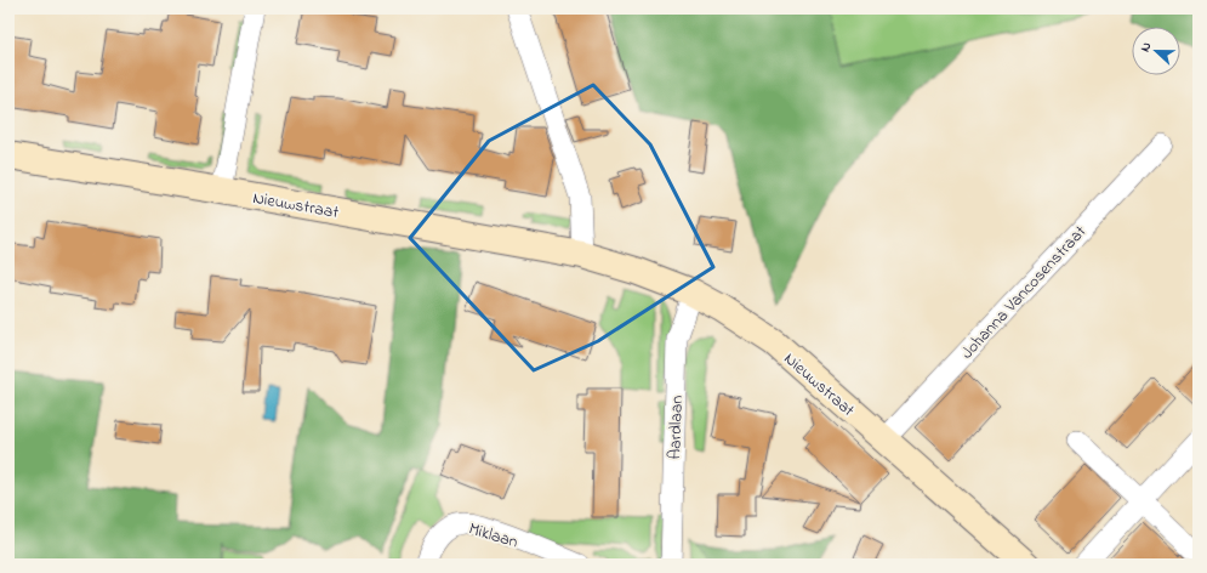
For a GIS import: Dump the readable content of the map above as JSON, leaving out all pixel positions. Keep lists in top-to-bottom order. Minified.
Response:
{"streets":{"street":["Nieuwstraat","Johanna Vancosenstraat","Aardlaan","Miklaan"]},"crossings":[["Nieuwstraat","Johanna Vancosenstraat"],["Nieuwstraat","Aardlaan"]],"north":"left"}
